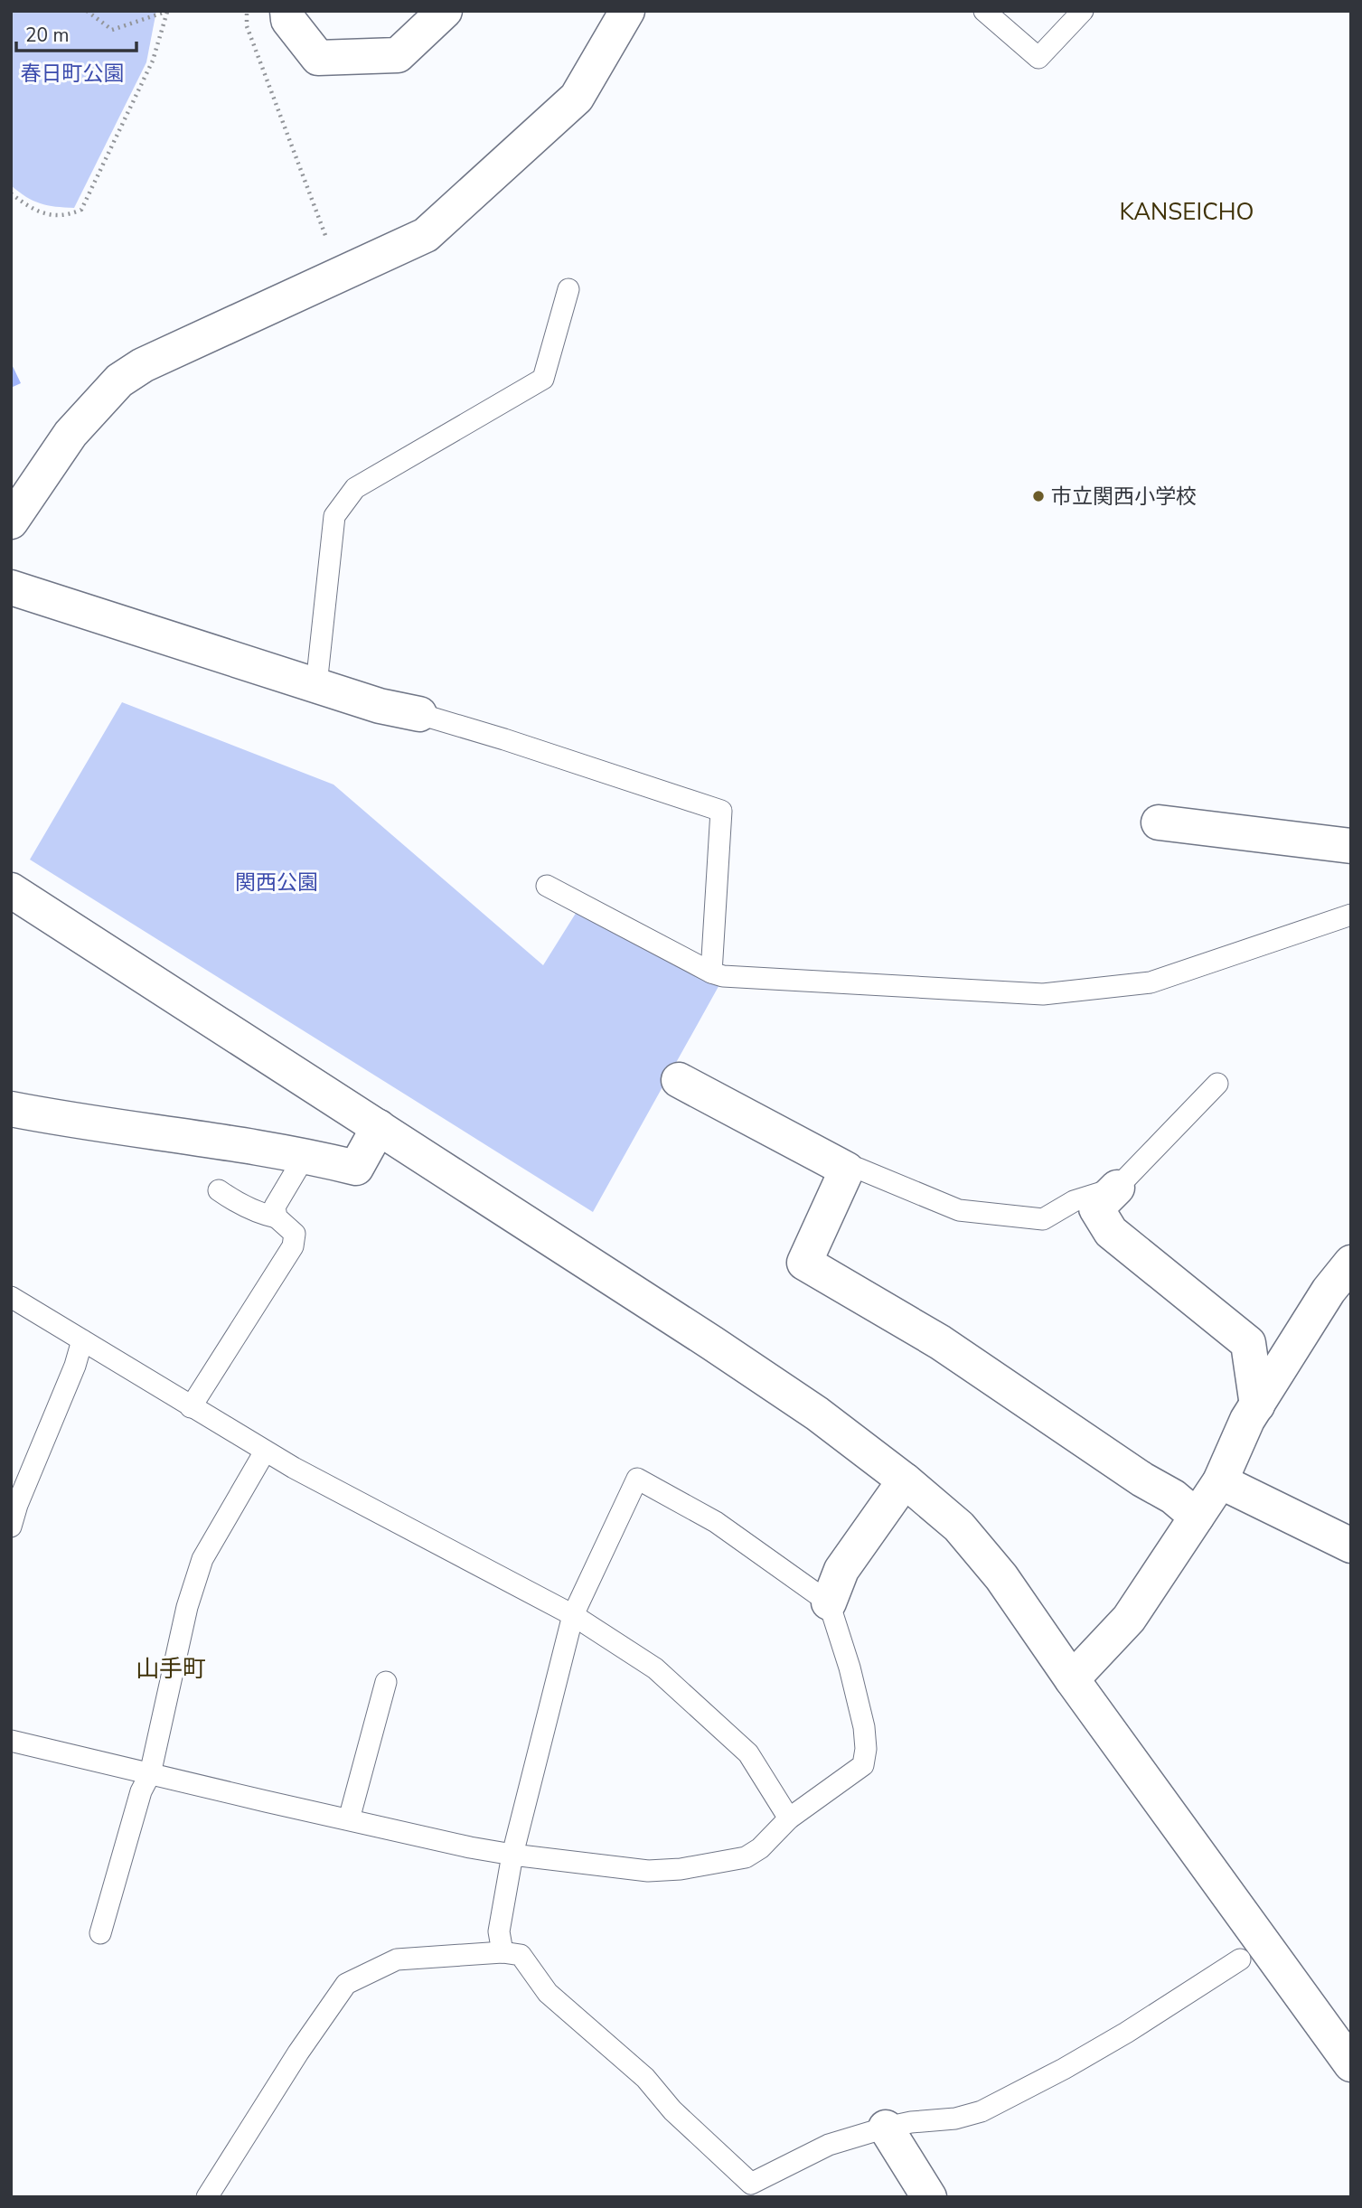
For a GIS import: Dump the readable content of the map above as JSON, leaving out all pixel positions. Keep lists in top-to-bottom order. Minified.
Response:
{"districts":["KANSEICHO","山手町"],"parks":["春日町公園","関西公園"],"places":["市立関西小学校"],"scale_bar":"20 m"}
